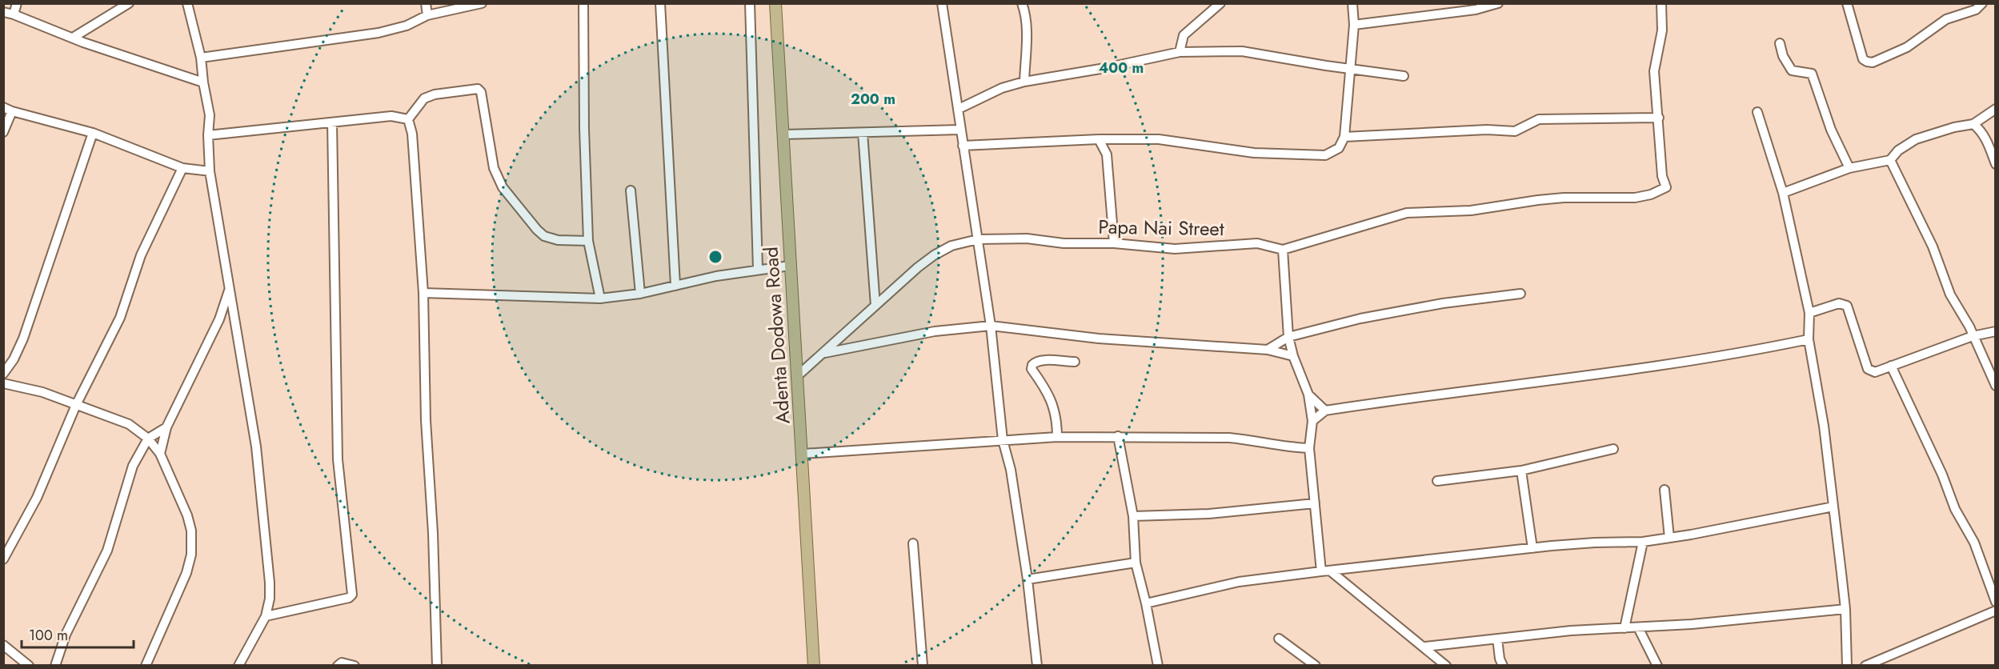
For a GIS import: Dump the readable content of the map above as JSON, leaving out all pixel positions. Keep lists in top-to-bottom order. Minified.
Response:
{"streets":{"main road":["Adenta Dodowa Road"],"street":["Papa Nai Street"]},"crossings":[["Papa Nai Street","Adenta Dodowa Road"]],"scale_bar":"100 m","rings":["400 m","200 m"]}
